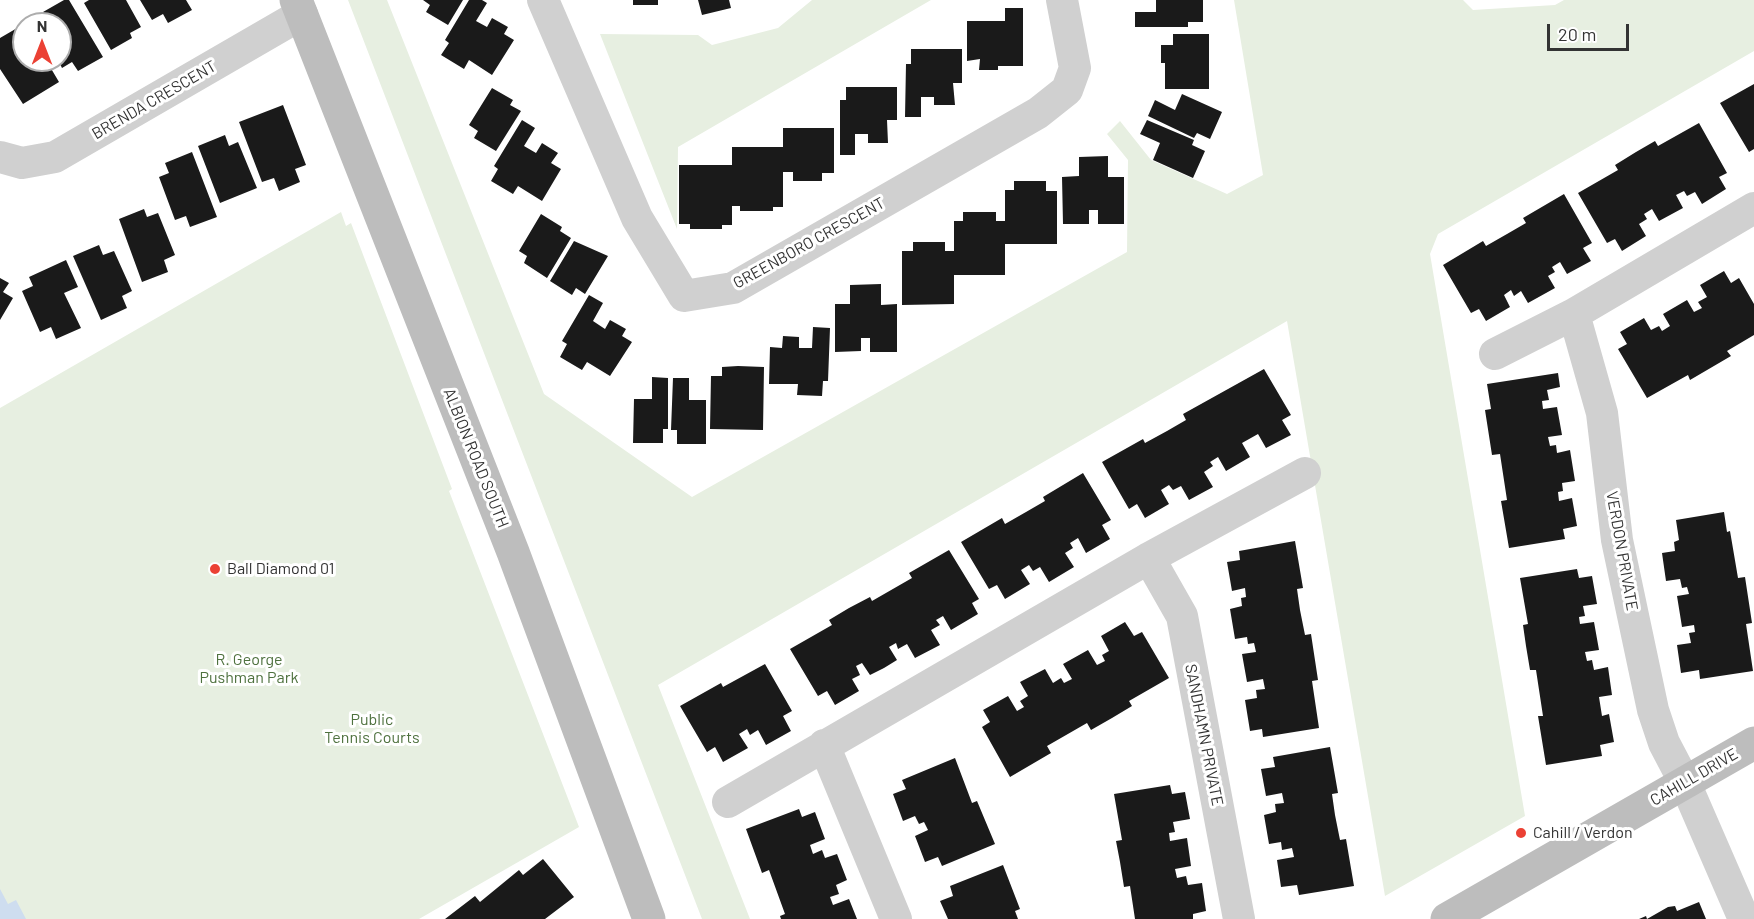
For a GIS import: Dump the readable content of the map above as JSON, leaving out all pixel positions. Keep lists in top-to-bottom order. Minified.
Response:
{"streets":{"street":["BRENDA CRESCENT","GREENBORO CRESCENT","ALBION ROAD SOUTH","VERDON PRIVATE","SANDHAMN PRIVATE","CAHILL DRIVE"]},"crossings":[["BRENDA CRESCENT","ALBION ROAD SOUTH"],["VERDON PRIVATE","CAHILL DRIVE"]],"parks":["R. George Pushman Park","Public Tennis Courts"],"places":["Ball Diamond 01","Cahill / Verdon"],"scale_bar":"20 m","north":"top"}
